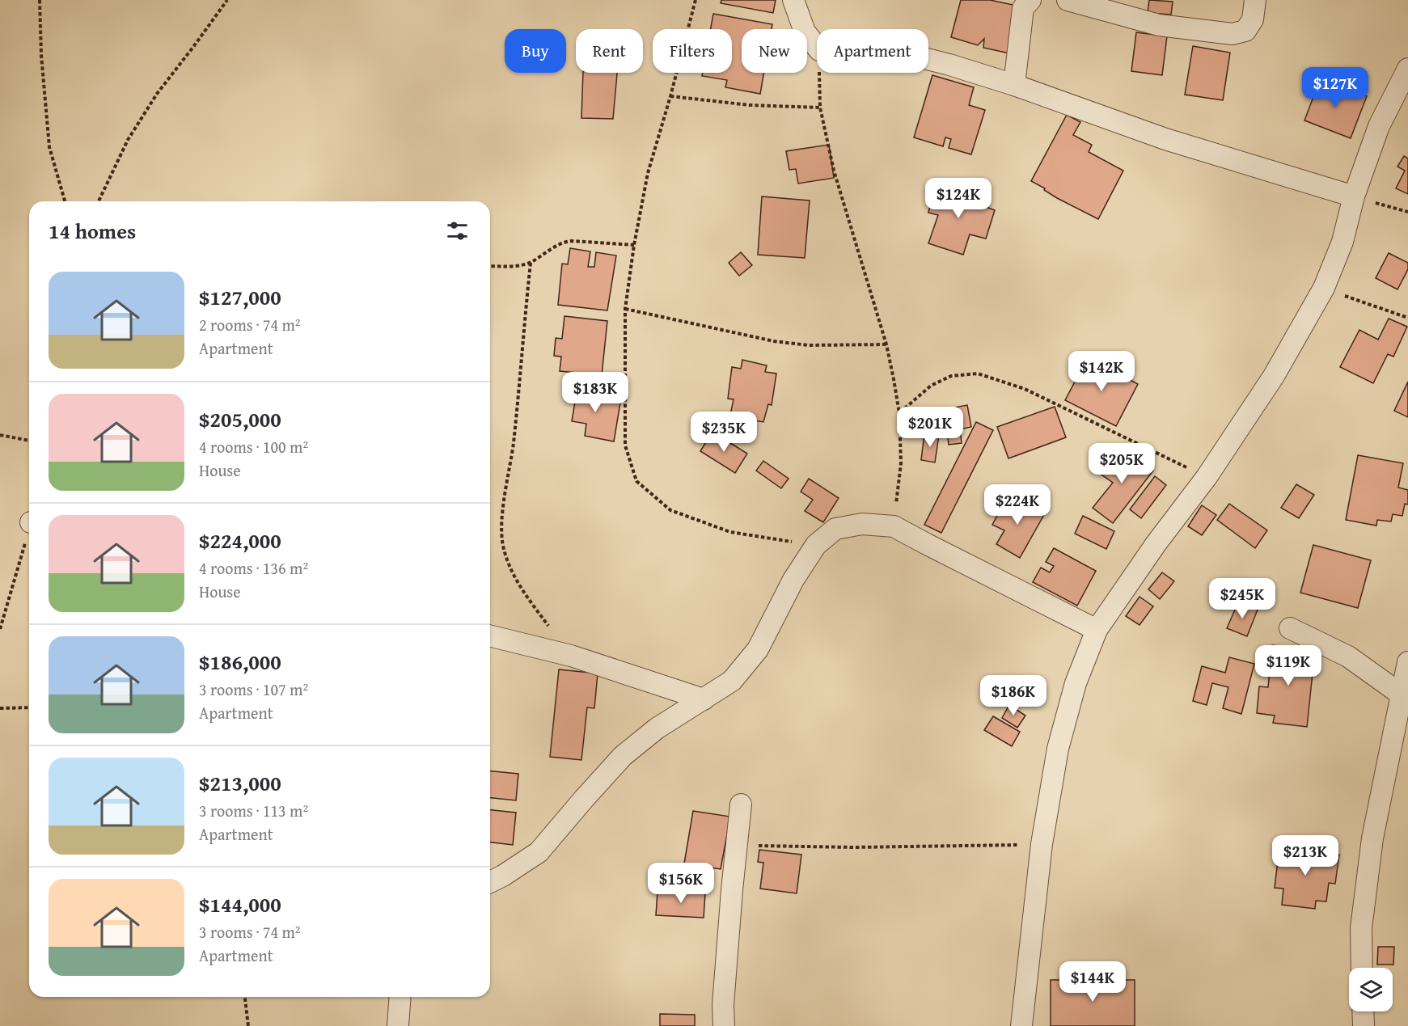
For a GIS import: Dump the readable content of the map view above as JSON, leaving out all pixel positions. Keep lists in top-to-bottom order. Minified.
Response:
{"page":{"chip":["Buy","Rent","Filters","New","Apartment"],"price":["$127K","$124K","$142K","$183K","$201K","$235K","$205K","$224K","$245K","$119K","$186K","$213K","$156K","$144K"],"heading":"14 homes","list":[{"name":"$127,000","note":"2 rooms · 74 m² · Apartment"},{"name":"$205,000","note":"4 rooms · 100 m² · House"},{"name":"$224,000","note":"4 rooms · 136 m² · House"},{"name":"$186,000","note":"3 rooms · 107 m² · Apartment"},{"name":"$213,000","note":"3 rooms · 113 m² · Apartment"},{"name":"$144,000","note":"3 rooms · 74 m² · Apartment"}]}}
